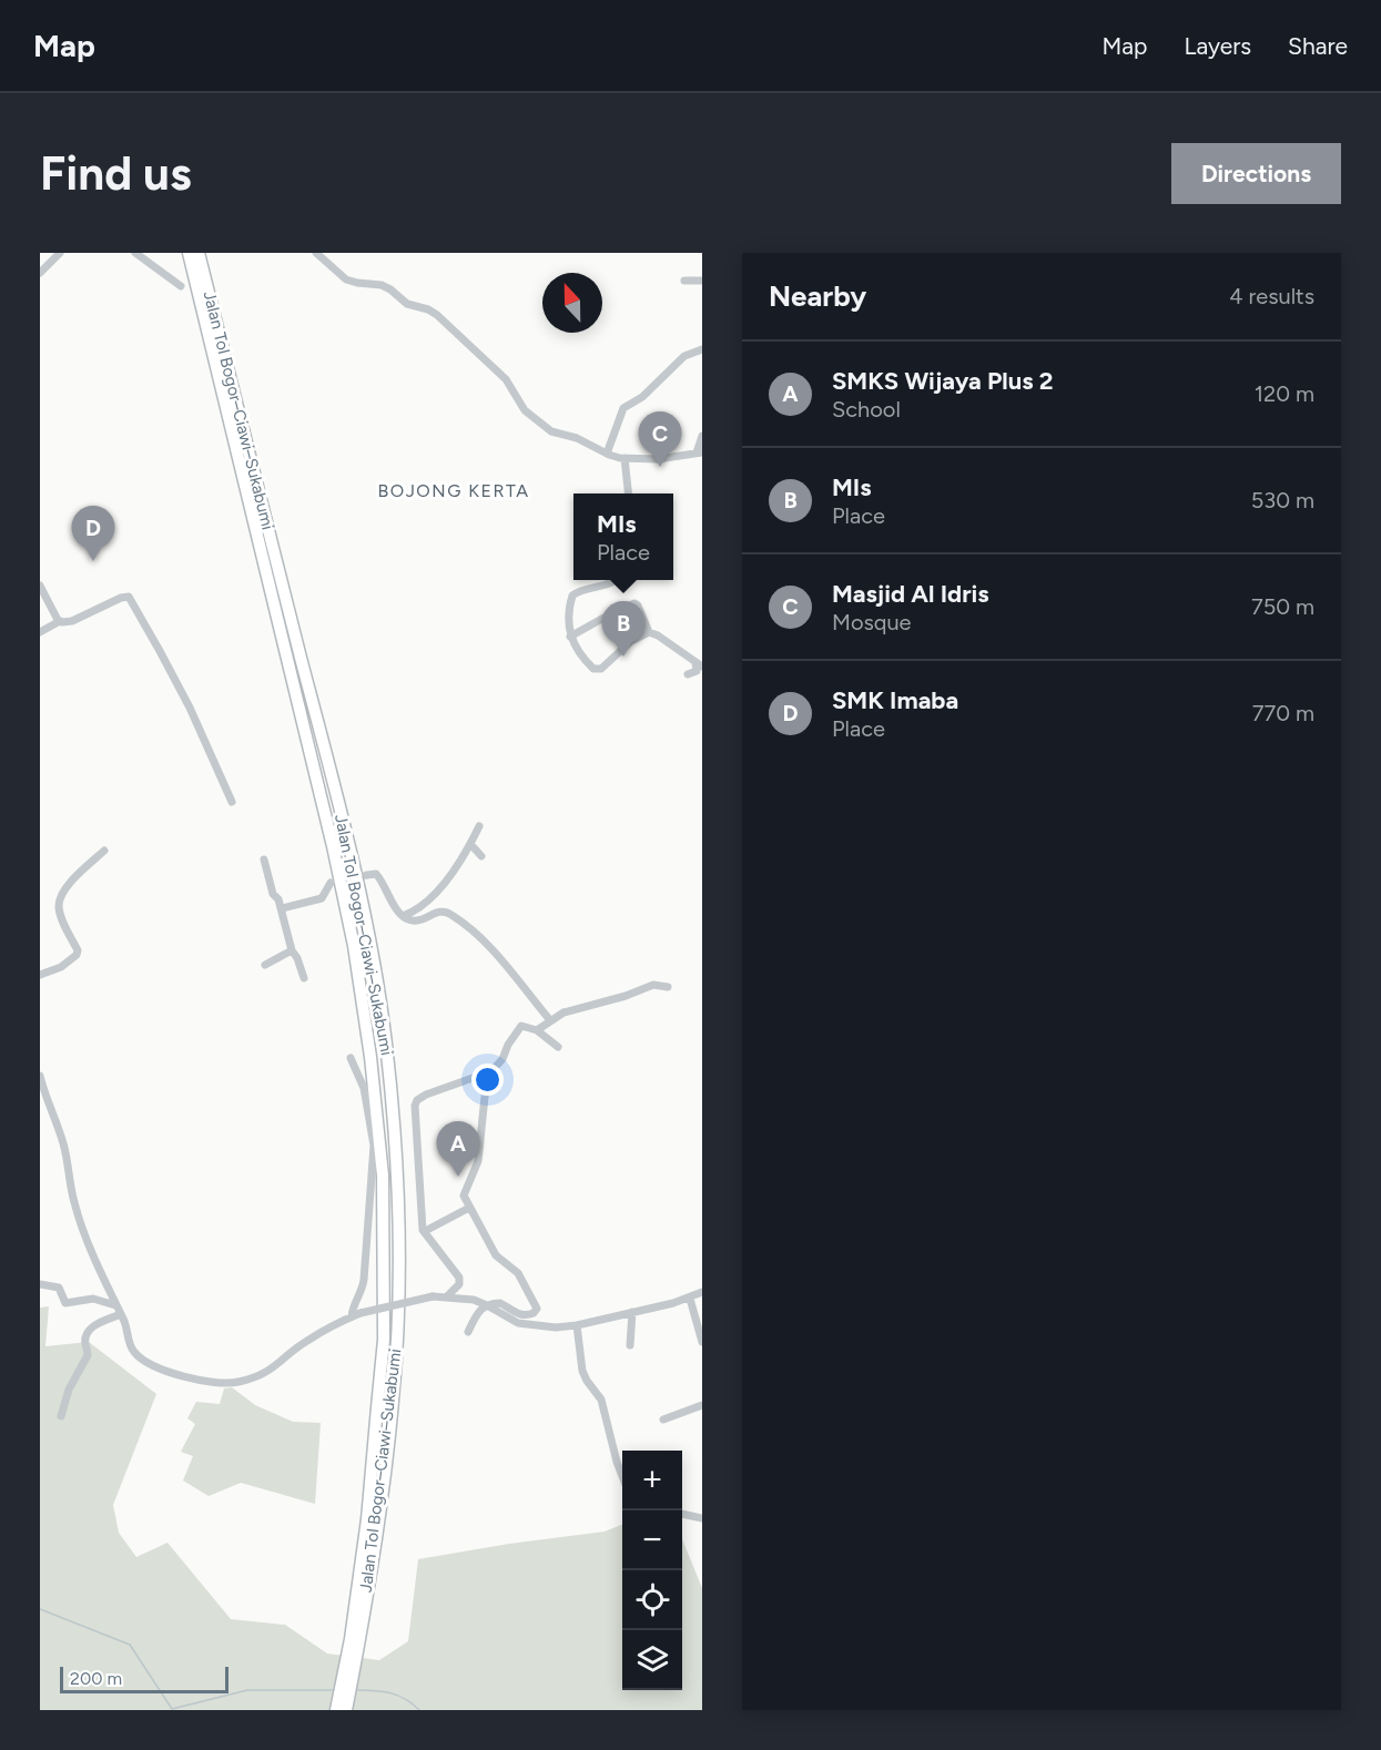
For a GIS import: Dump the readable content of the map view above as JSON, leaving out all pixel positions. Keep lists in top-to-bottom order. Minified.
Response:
{"streets":{"highway":["Jalan Tol Bogor–Ciawi–Sukabumi"]},"districts":["BOJONG KERTA"],"scale_bar":"200 m","north":"top","page":{"header":"Map","nav":["Map","Layers","Share"],"buttons":"Directions","title":"Find us","heading":["Nearby","4 results"],"list":[{"mark":"A","name":"SMKS Wijaya Plus 2","note":"School","value":"120 m"},{"mark":"B","name":"MIs","note":"Place","value":"530 m"},{"mark":"C","name":"Masjid Al Idris","note":"Mosque","value":"750 m"},{"mark":"D","name":"SMK Imaba","note":"Place","value":"770 m"}],"pins":["C","D","B","A"],"popup":["MIs","Place"],"map_buttons":["+","−"],"scale":"200 m"}}
